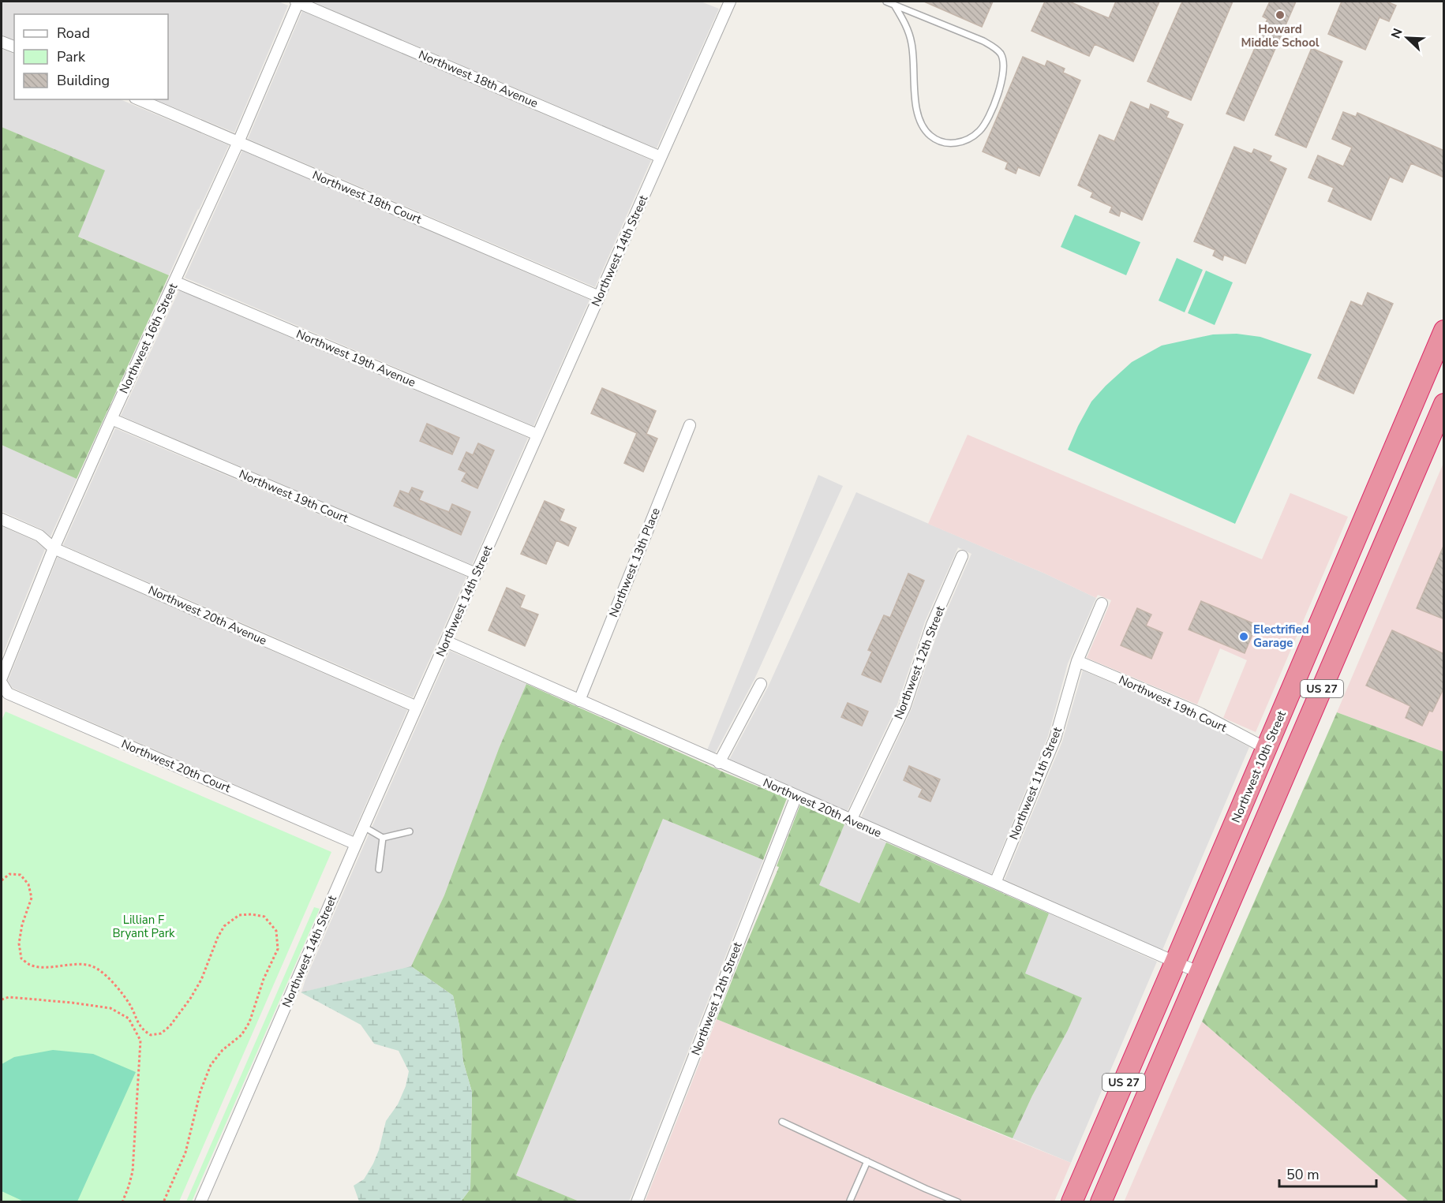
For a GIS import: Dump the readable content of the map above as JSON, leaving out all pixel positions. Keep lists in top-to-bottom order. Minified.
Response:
{"streets":{"highway":["US 27","Northwest 10th Street"],"street":["Northwest 18th Avenue","Northwest 18th Court","Northwest 14th Street","Northwest 16th Street","Northwest 19th Avenue","Northwest 19th Court","Northwest 13th Place","Northwest 20th Avenue","Northwest 12th Street","Northwest 20th Court","Northwest 11th Street"]},"crossings":[["Northwest 18th Avenue","Northwest 14th Street"],["Northwest 18th Avenue","Northwest 16th Street"],["Northwest 18th Court","Northwest 14th Street"],["Northwest 18th Court","Northwest 16th Street"],["Northwest 14th Street","Northwest 19th Avenue"],["Northwest 14th Street","Northwest 19th Court"],["Northwest 14th Street","Northwest 20th Avenue"],["Northwest 14th Street","Northwest 20th Court"],["Northwest 16th Street","Northwest 19th Avenue"],["Northwest 16th Street","Northwest 19th Court"],["Northwest 16th Street","Northwest 20th Avenue"],["Northwest 19th Court","Northwest 10th Street"],["Northwest 19th Court","Northwest 11th Street"],["Northwest 13th Place","Northwest 20th Avenue"],["Northwest 20th Avenue","Northwest 12th Street"],["Northwest 20th Avenue","US 27"],["Northwest 20th Avenue","Northwest 10th Street"],["Northwest 20th Avenue","Northwest 11th Street"]],"parks":["Lillian F Bryant Park"],"places":["Howard Middle School","Electrified Garage"],"legend":["Road","Park","Building"],"scale_bar":"50 m","north":"top left"}
